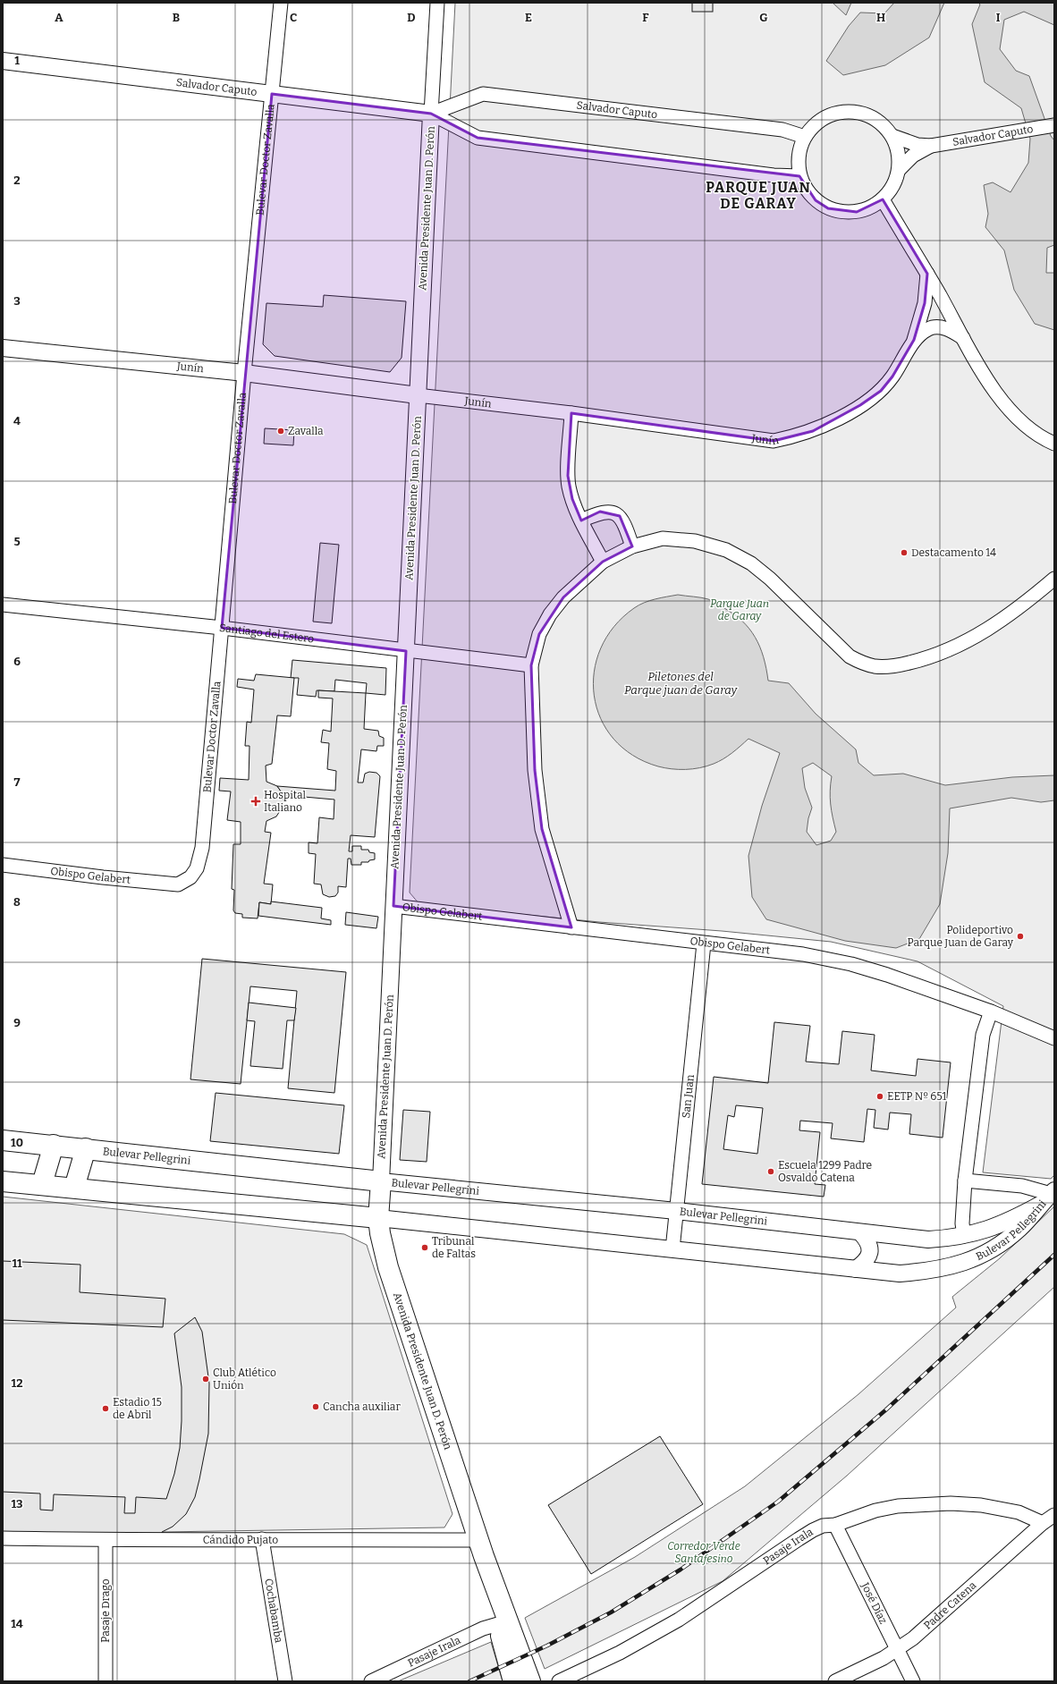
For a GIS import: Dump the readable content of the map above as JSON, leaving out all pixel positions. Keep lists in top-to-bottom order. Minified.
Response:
{"streets":{"main road":["Avenida Presidente Juan D. Perón","Bulevar Pellegrini"],"street":["Salvador Caputo","Bulevar Doctor Zavalla","Junín","Santiago del Estero","Obispo Gelabert","San Juan","Cándido Pujato","Pasaje Irala","José Díaz","Padre Catena","Cochabamba","Pasaje Drago"]},"crossings":[["Salvador Caputo","Bulevar Doctor Zavalla"],["Salvador Caputo","Avenida Presidente Juan D. Perón"],["Bulevar Doctor Zavalla","Junín"],["Bulevar Doctor Zavalla","Santiago del Estero"],["Bulevar Doctor Zavalla","Obispo Gelabert"],["Avenida Presidente Juan D. Perón","Junín"],["Avenida Presidente Juan D. Perón","Santiago del Estero"],["Avenida Presidente Juan D. Perón","Obispo Gelabert"],["Avenida Presidente Juan D. Perón","Bulevar Pellegrini"],["Avenida Presidente Juan D. Perón","Cándido Pujato"],["Avenida Presidente Juan D. Perón","Pasaje Irala"],["Obispo Gelabert","San Juan"],["San Juan","Bulevar Pellegrini"],["Cándido Pujato","Cochabamba"],["Cándido Pujato","Pasaje Drago"],["Pasaje Irala","José Díaz"],["Pasaje Irala","Padre Catena"],["José Díaz","Padre Catena"]],"districts":["PARQUE JUAN DE GARAY"],"water":["Piletones del Parque juan de Garay"],"parks":["Parque Juan de Garay","Corredor Verde Santafesino"],"places":{"other":["Zavalla","Destacamento 14","Polideportivo Parque Juan de Garay","EETP Nº 651","Escuela 1299 Padre Osvaldo Catena","Tribunal de Faltas","Club Atlético Unión","Cancha auxiliar","Estadio 15 de Abril"],"health":["Hospital Italiano"]},"grid":{"columns":["A","B","C","D","E","F","G","H","I"],"rows":["1","2","3","4","5","6","7","8","9","10","11","12","13","14"]}}
